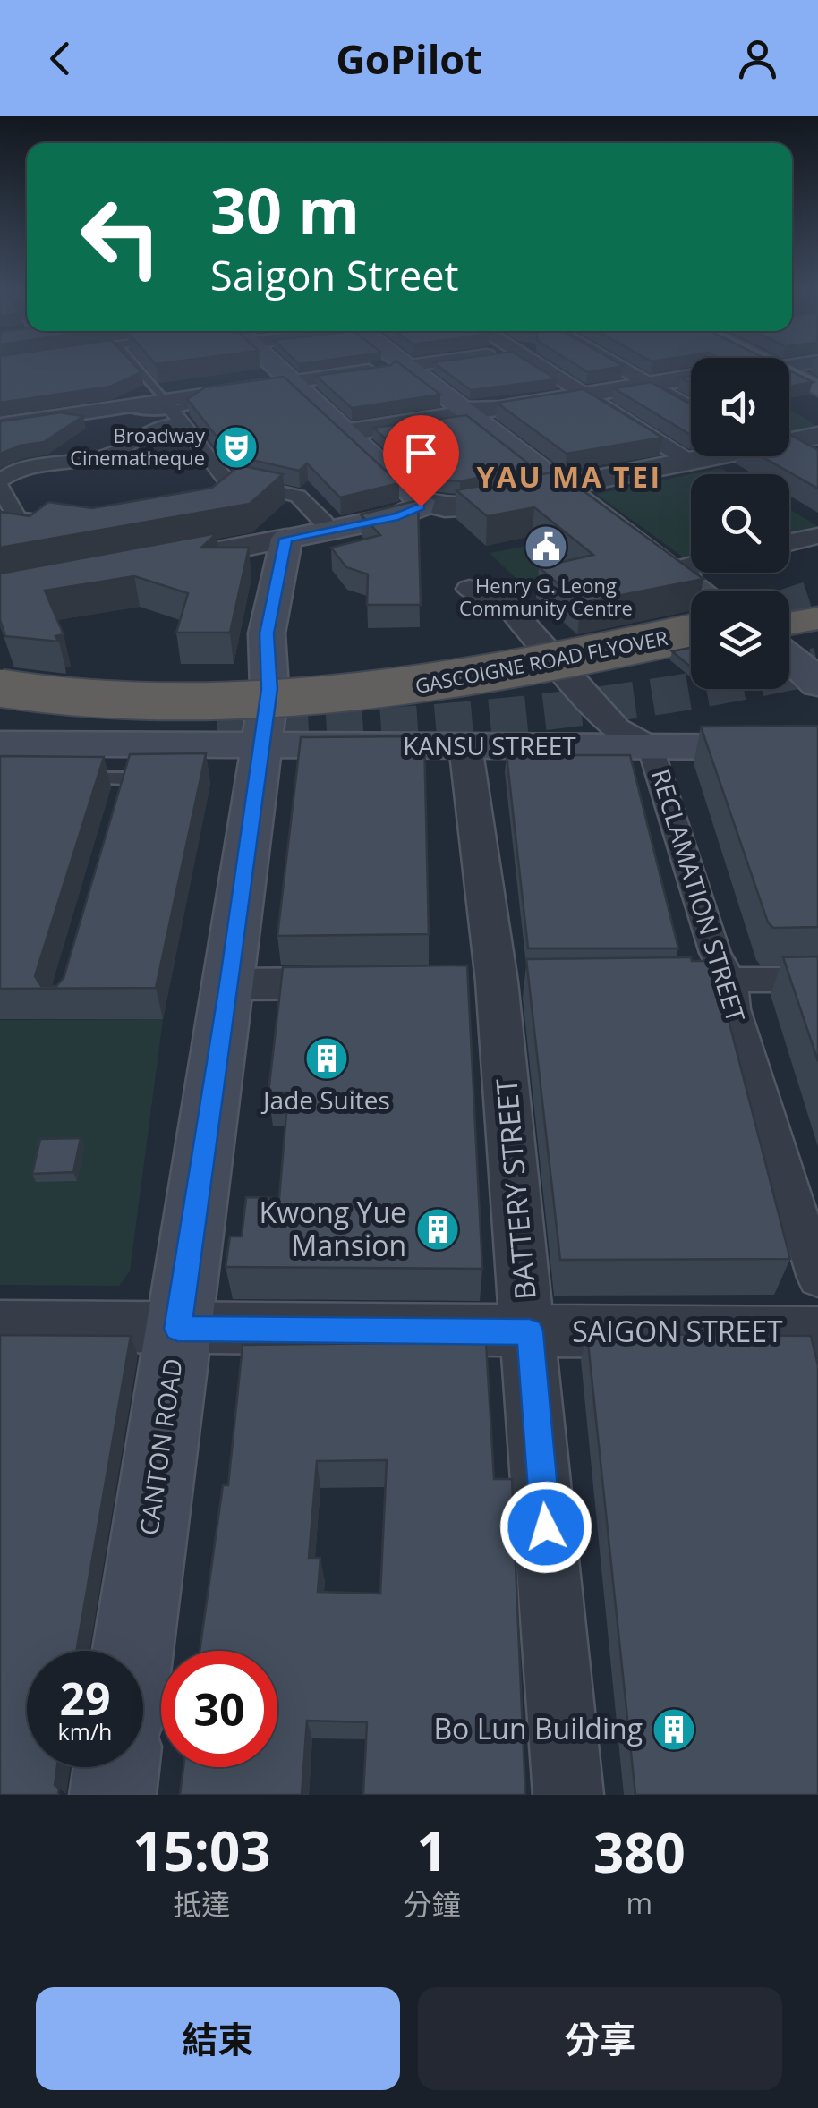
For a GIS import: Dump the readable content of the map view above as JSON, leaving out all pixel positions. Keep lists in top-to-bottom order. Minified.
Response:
{"streets":{"highway":["GASCOIGNE ROAD FLYOVER"],"main road":["KANSU STREET","CANTON ROAD"],"street":["RECLAMATION STREET","BATTERY STREET","SAIGON STREET"]},"crossings":[["KANSU STREET","RECLAMATION STREET"],["KANSU STREET","BATTERY STREET"],["KANSU STREET","CANTON ROAD"],["BATTERY STREET","SAIGON STREET"],["SAIGON STREET","CANTON ROAD"]],"districts":["YAU MA TEI"],"places":{"theatre":["Broadway Cinematheque"],"public building":["Henry G. Leong Community Centre"],"building":["Jade Suites","Kwong Yue Mansion","Bo Lun Building"]},"page":{"header":"GoPilot","turn":["30 m","Saigon Street"],"speed":"29 km/h","limit":"30","eta":["15:03","抵達","1","分鐘","380","m"],"buttons":["結束","分享"]}}
